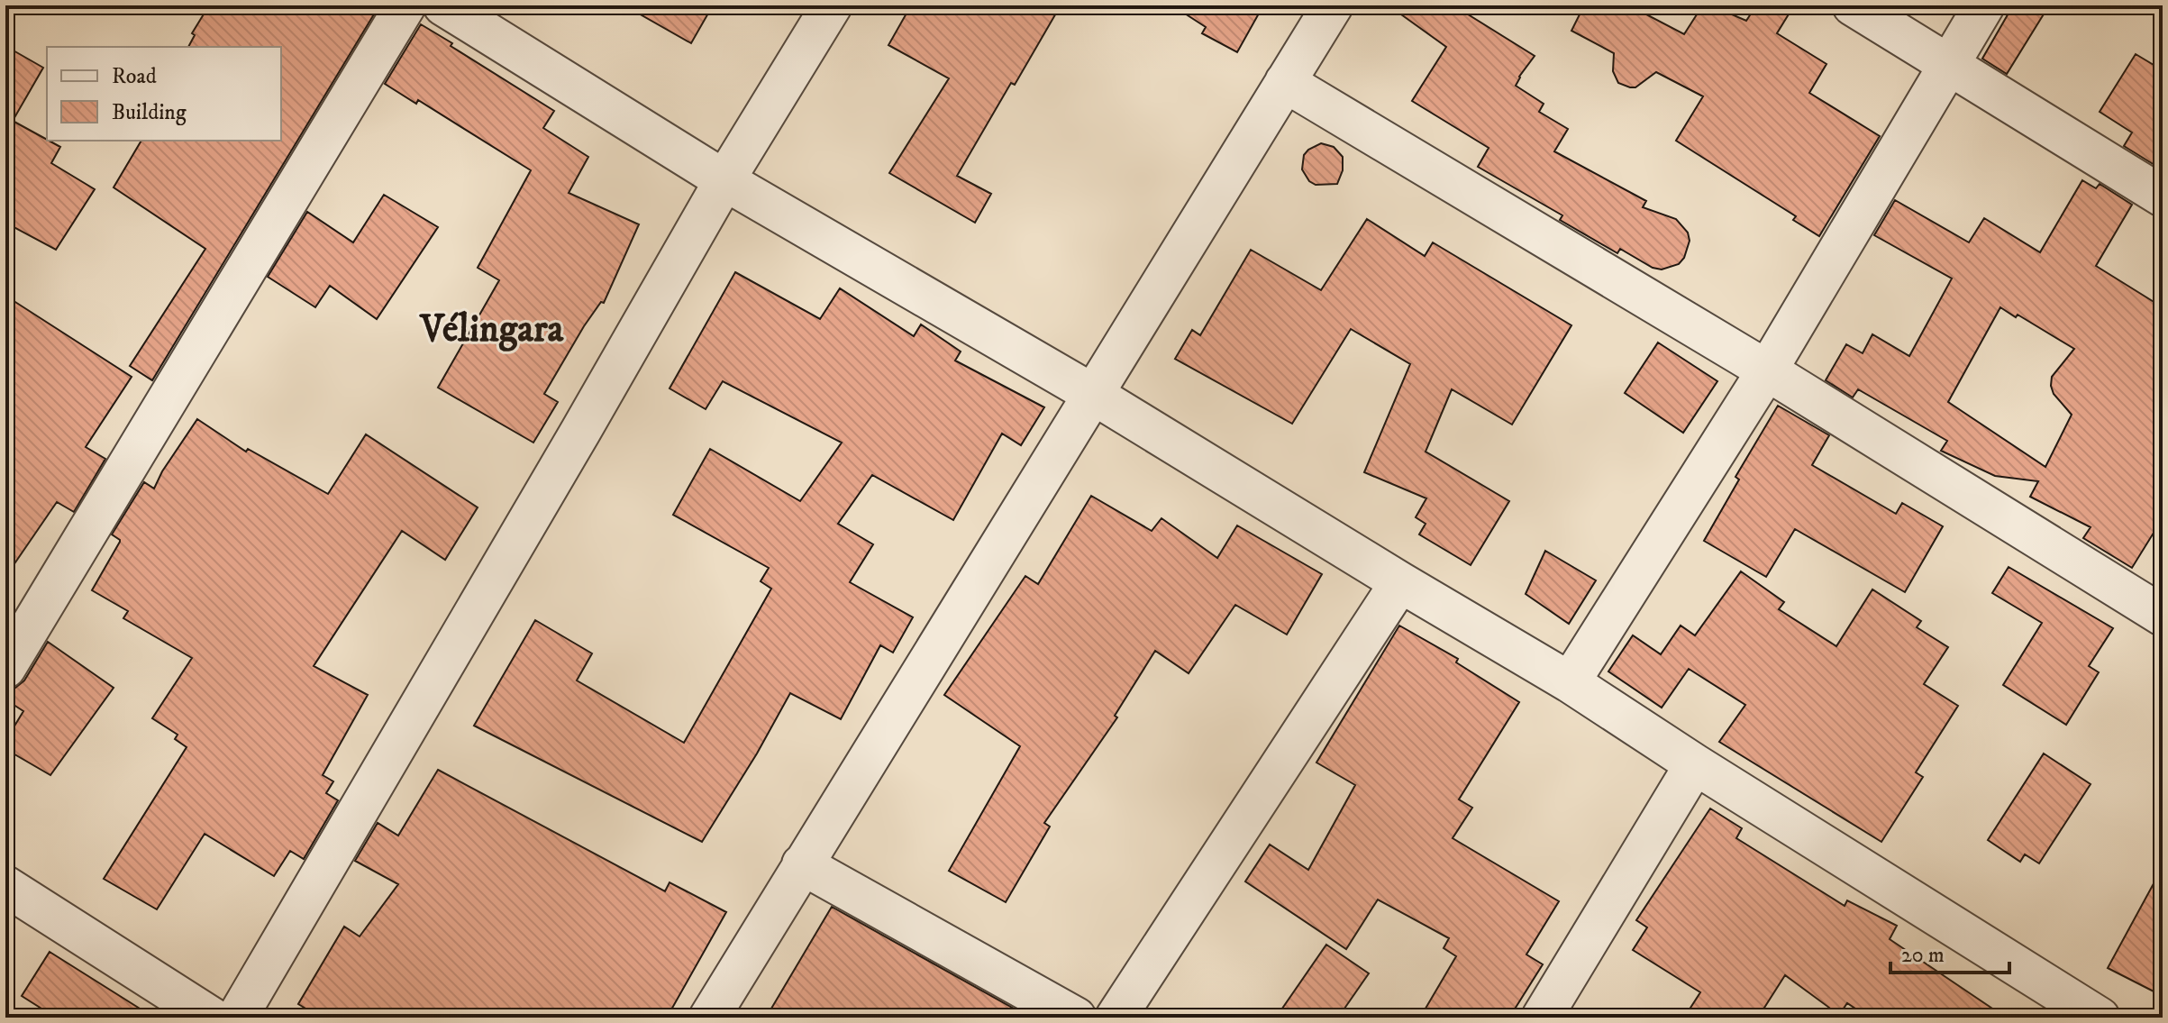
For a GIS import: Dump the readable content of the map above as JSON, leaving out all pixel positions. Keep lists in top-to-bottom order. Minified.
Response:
{"districts":["Vélingara"],"legend":["Road","Building"],"scale_bar":"20 m"}
